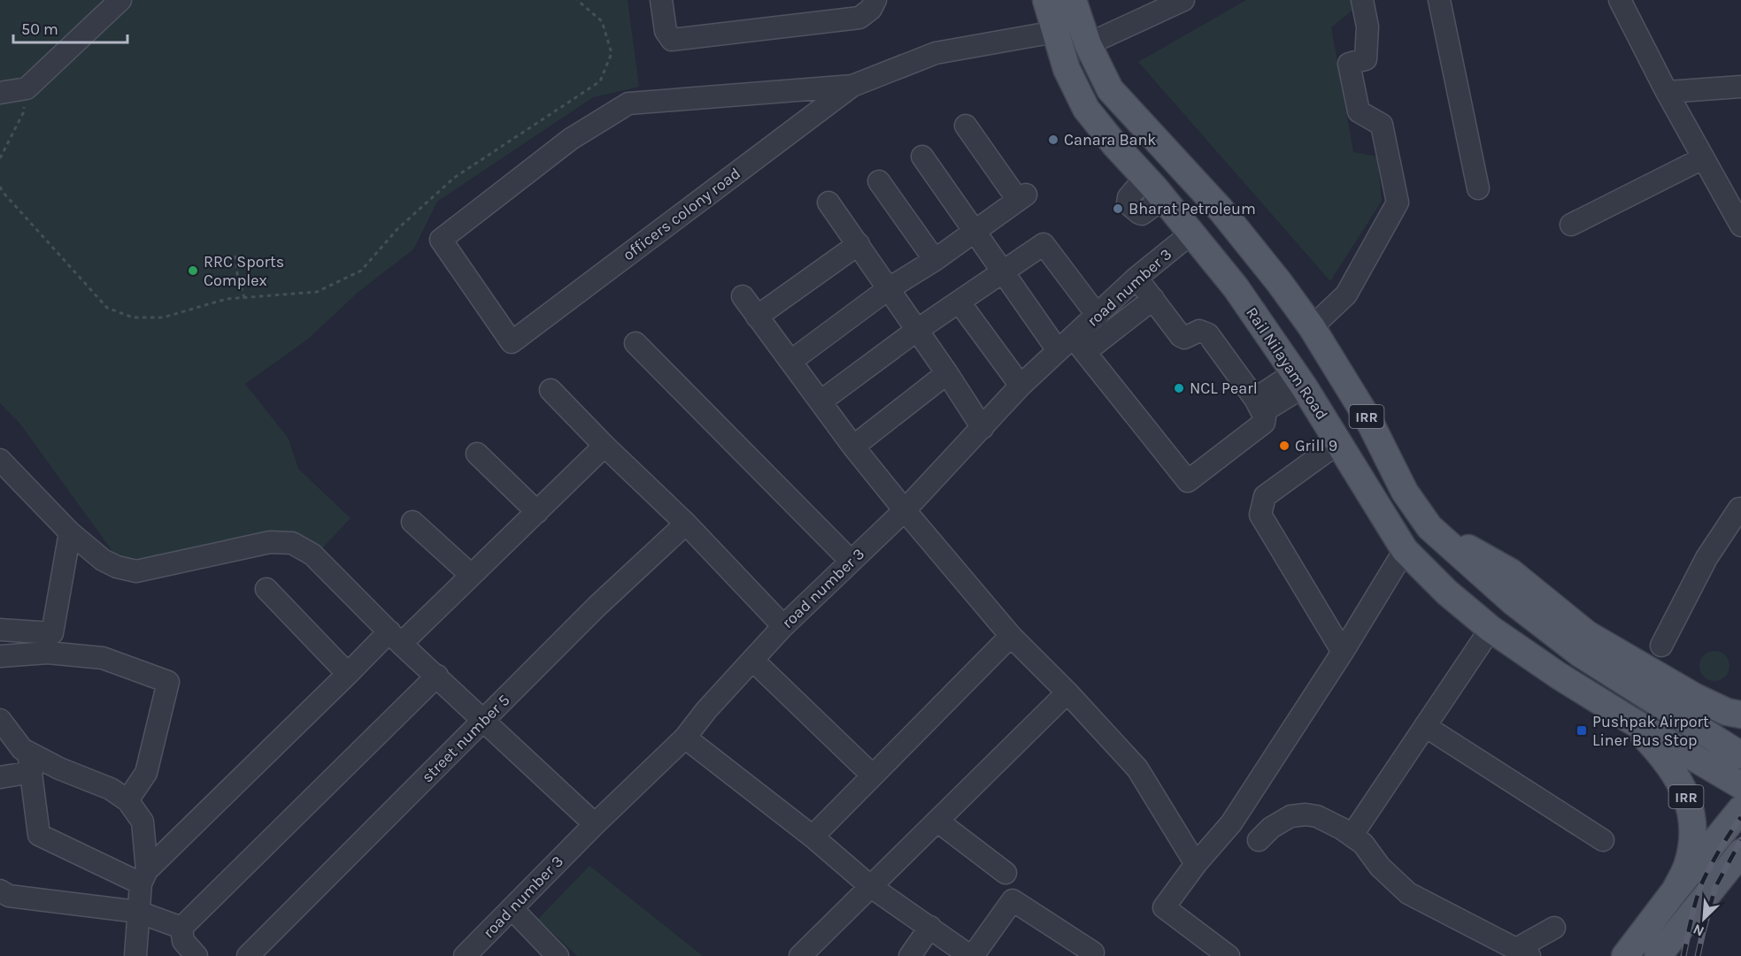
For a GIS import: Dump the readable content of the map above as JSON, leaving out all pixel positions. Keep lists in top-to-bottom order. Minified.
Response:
{"streets":{"main road":["Rail Nilayam Road","IRR"],"street":["officers colony road","road number 3","street number 5"]},"crossings":[["road number 3","Rail Nilayam Road"],["Rail Nilayam Road","IRR"]],"places":{"other":["Canara Bank","Bharat Petroleum","RRC Sports Complex","NCL Pearl","Grill 9"],"transit":["Pushpak Airport Liner Bus Stop"]},"scale_bar":"50 m","north":"bottom left"}
